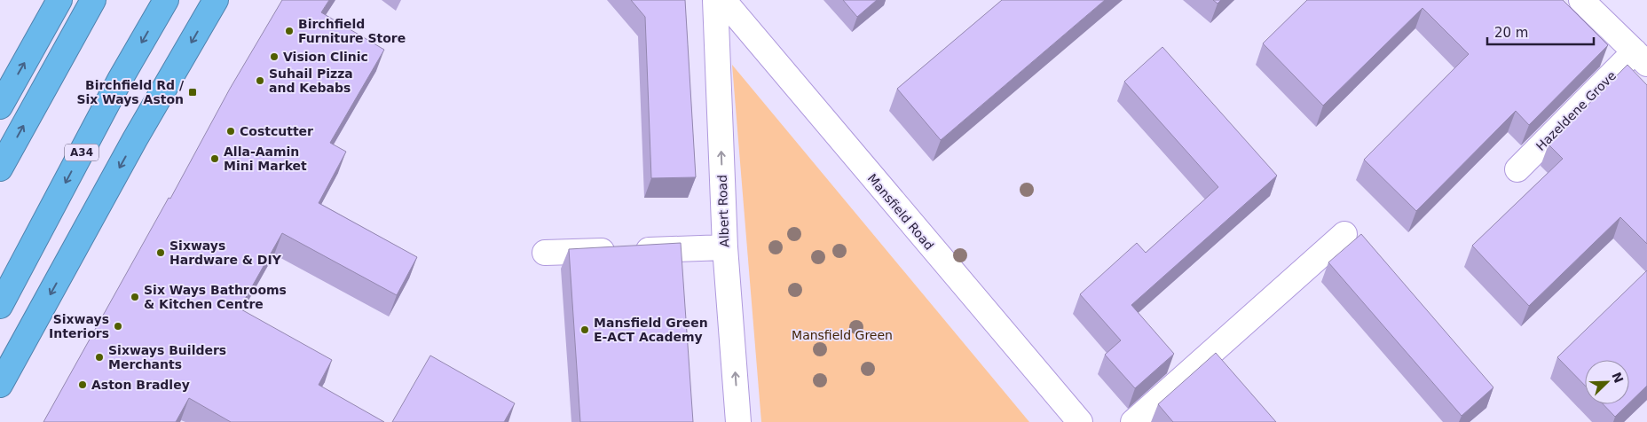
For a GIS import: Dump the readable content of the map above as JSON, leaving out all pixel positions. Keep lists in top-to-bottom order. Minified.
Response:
{"streets":{"highway":["A34"],"street":["Hazeldene Grove","Albert Road","Mansfield Road"]},"one_way":["Albert Road"],"parks":["Mansfield Green"],"places":{"other":["Birchfield Furniture Store","Vision Clinic","Suhail Pizza and Kebabs","Costcutter","Alla-Aamin Mini Market","Sixways Hardware & DIY","Six Ways Bathrooms & Kitchen Centre","Sixways Interiors","Mansfield Green E-ACT Academy","Sixways Builders Merchants","Aston Bradley"],"transit":["Birchfield Rd / Six Ways Aston"]},"scale_bar":"20 m","north":"top right"}
